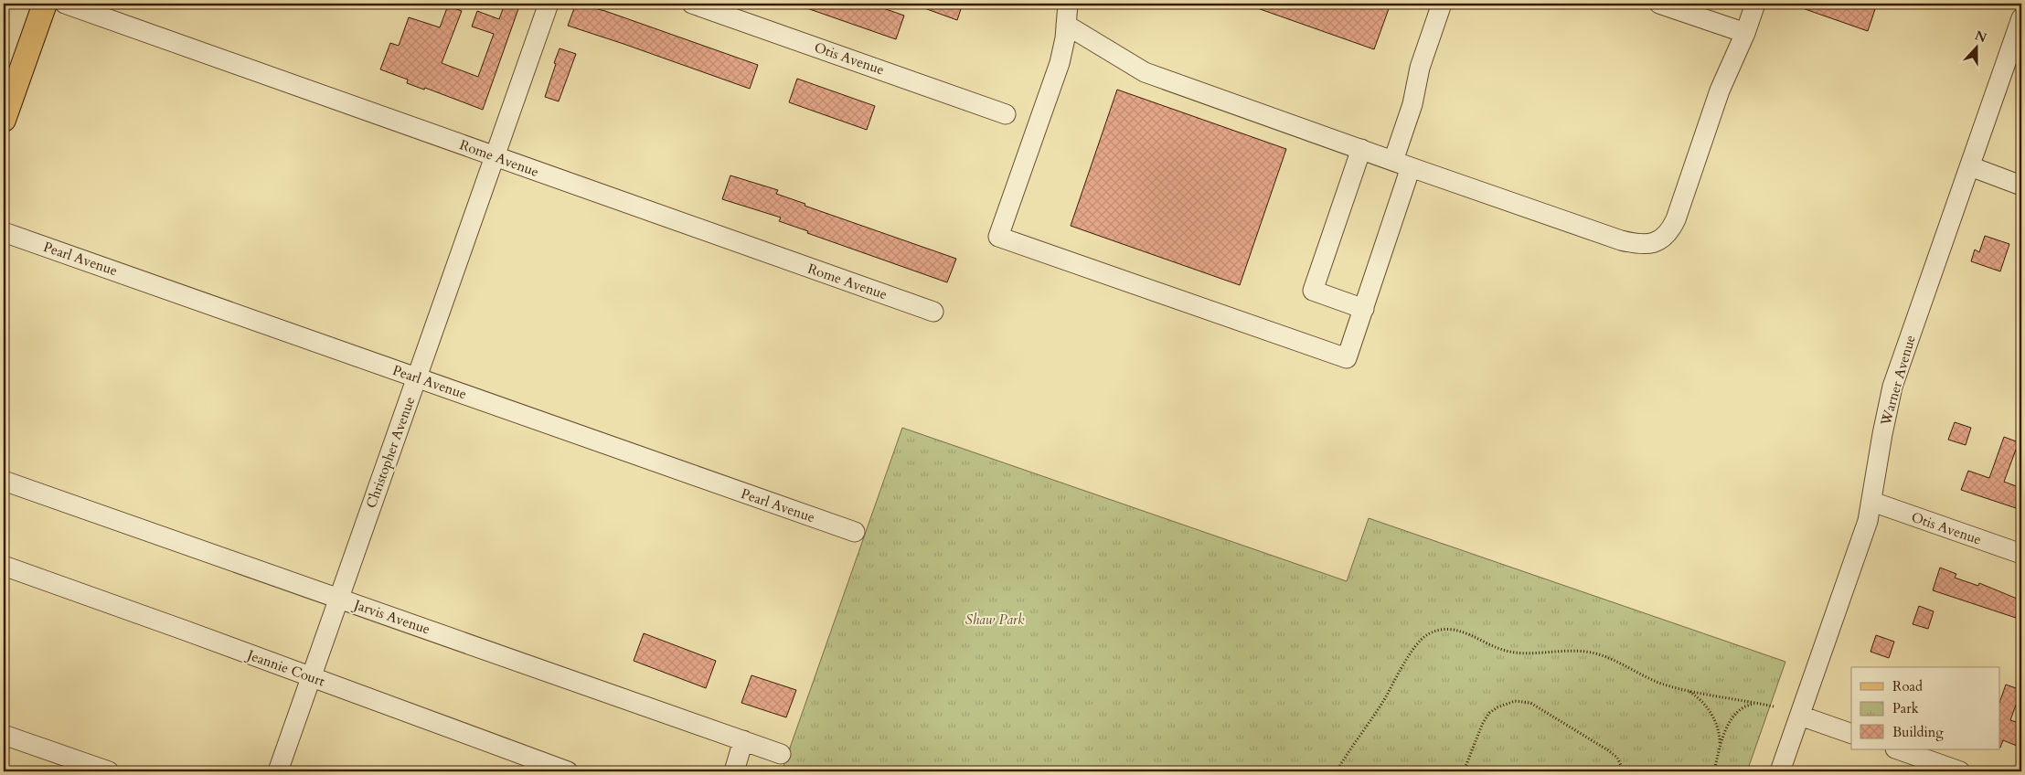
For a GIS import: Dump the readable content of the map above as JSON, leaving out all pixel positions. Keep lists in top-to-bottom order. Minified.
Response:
{"streets":{"street":["Otis Avenue","Rome Avenue","Pearl Avenue","Warner Avenue","Christopher Avenue","Jarvis Avenue","Jeannie Court"]},"crossings":[["Otis Avenue","Warner Avenue"],["Rome Avenue","Christopher Avenue"],["Pearl Avenue","Christopher Avenue"],["Christopher Avenue","Jarvis Avenue"],["Christopher Avenue","Jeannie Court"]],"parks":["Shaw Park"],"legend":["Road","Park","Building"],"north":"top"}
